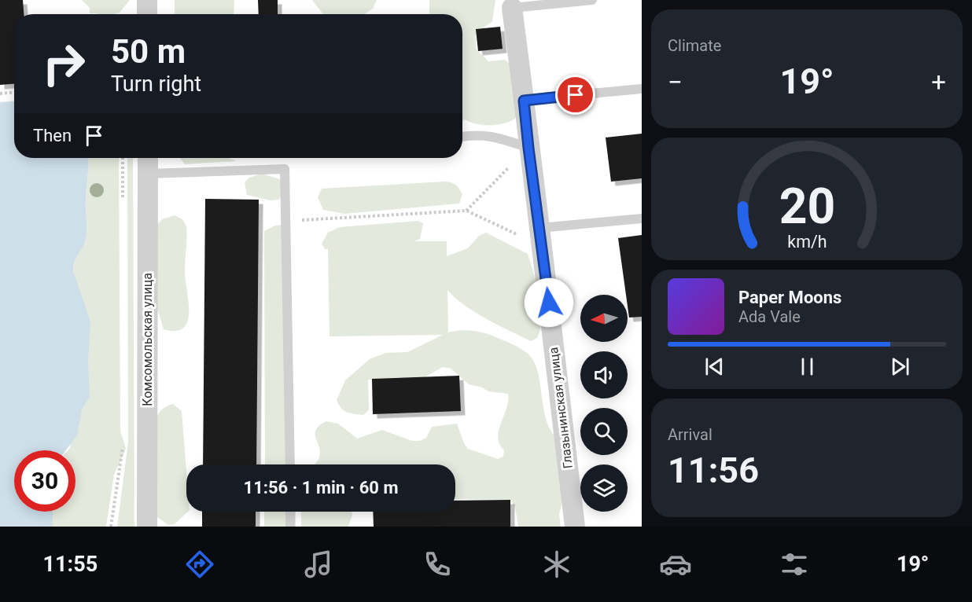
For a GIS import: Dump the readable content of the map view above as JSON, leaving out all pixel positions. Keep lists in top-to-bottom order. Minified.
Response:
{"streets":{"street":["Комсомольская улица","Глазынинская улица"]},"north":"left","page":{"tile":["Climate",["Arrival","11:56"]],"turn":["50 m","Turn right"],"heat":["−","19°","+"],"then":"Then","song":["Paper Moons","Ada Vale"],"limit":"30","trip":"11:56 · 1 min · 60 m","tabs":["11:55","19°"],"gauge":["20","km/h"]}}
